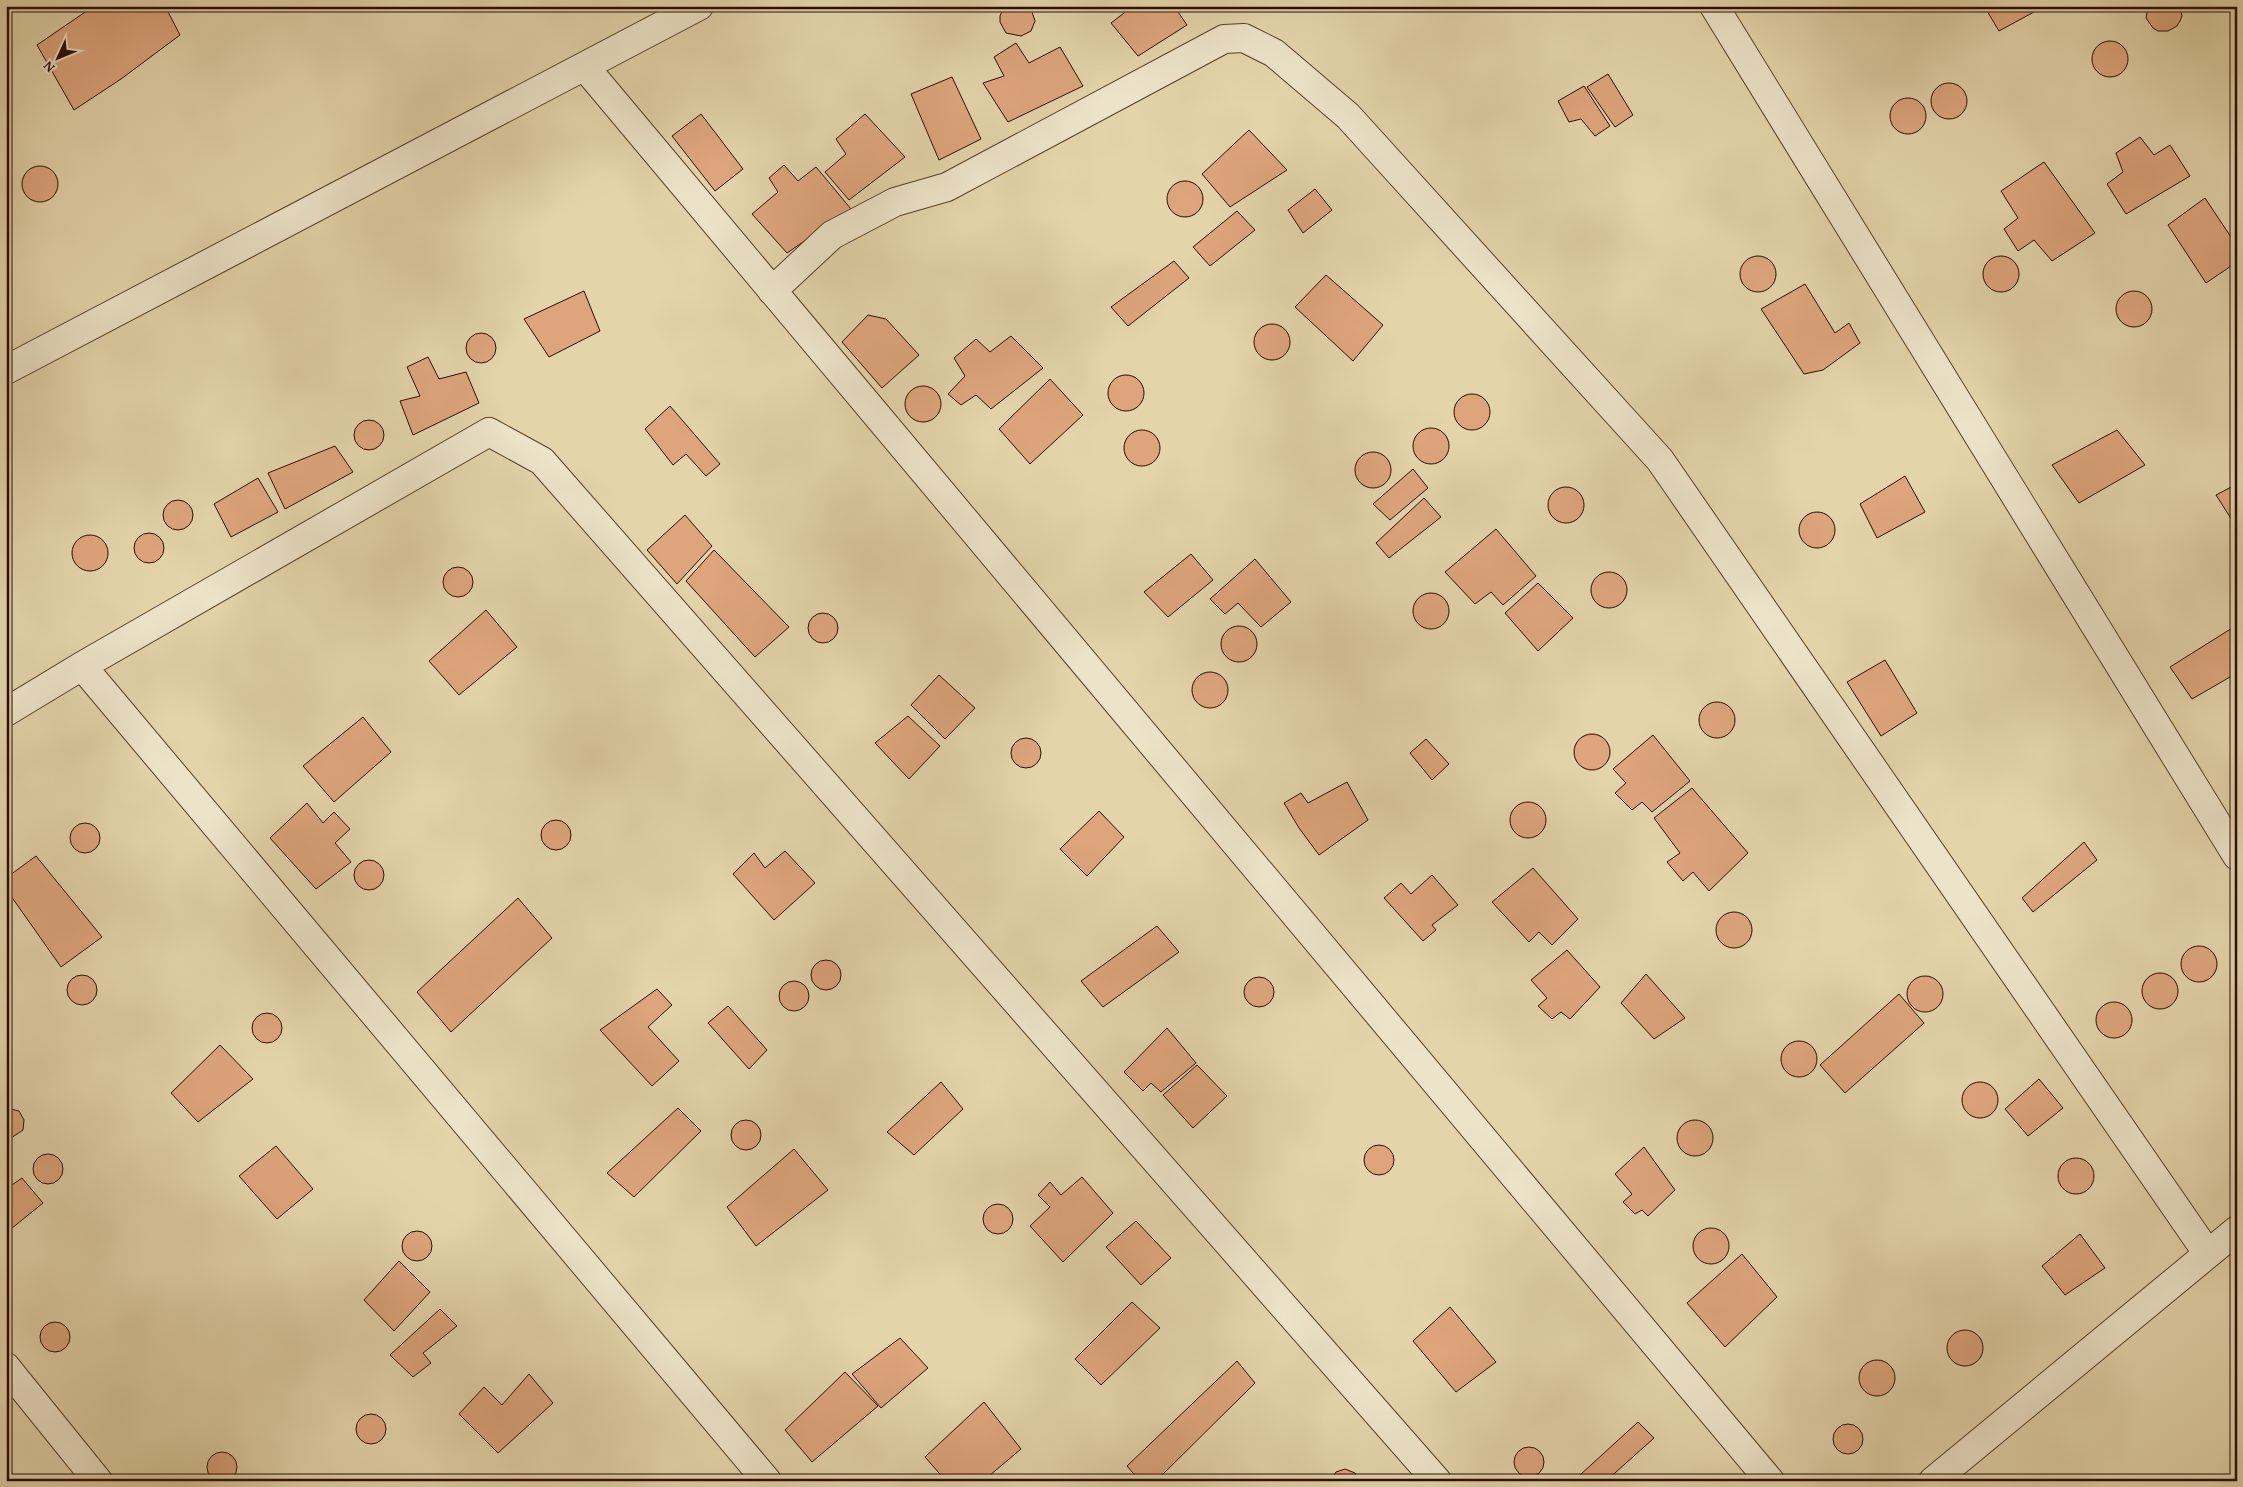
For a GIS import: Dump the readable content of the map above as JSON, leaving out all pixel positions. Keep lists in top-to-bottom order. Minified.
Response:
{"north":"bottom left"}
